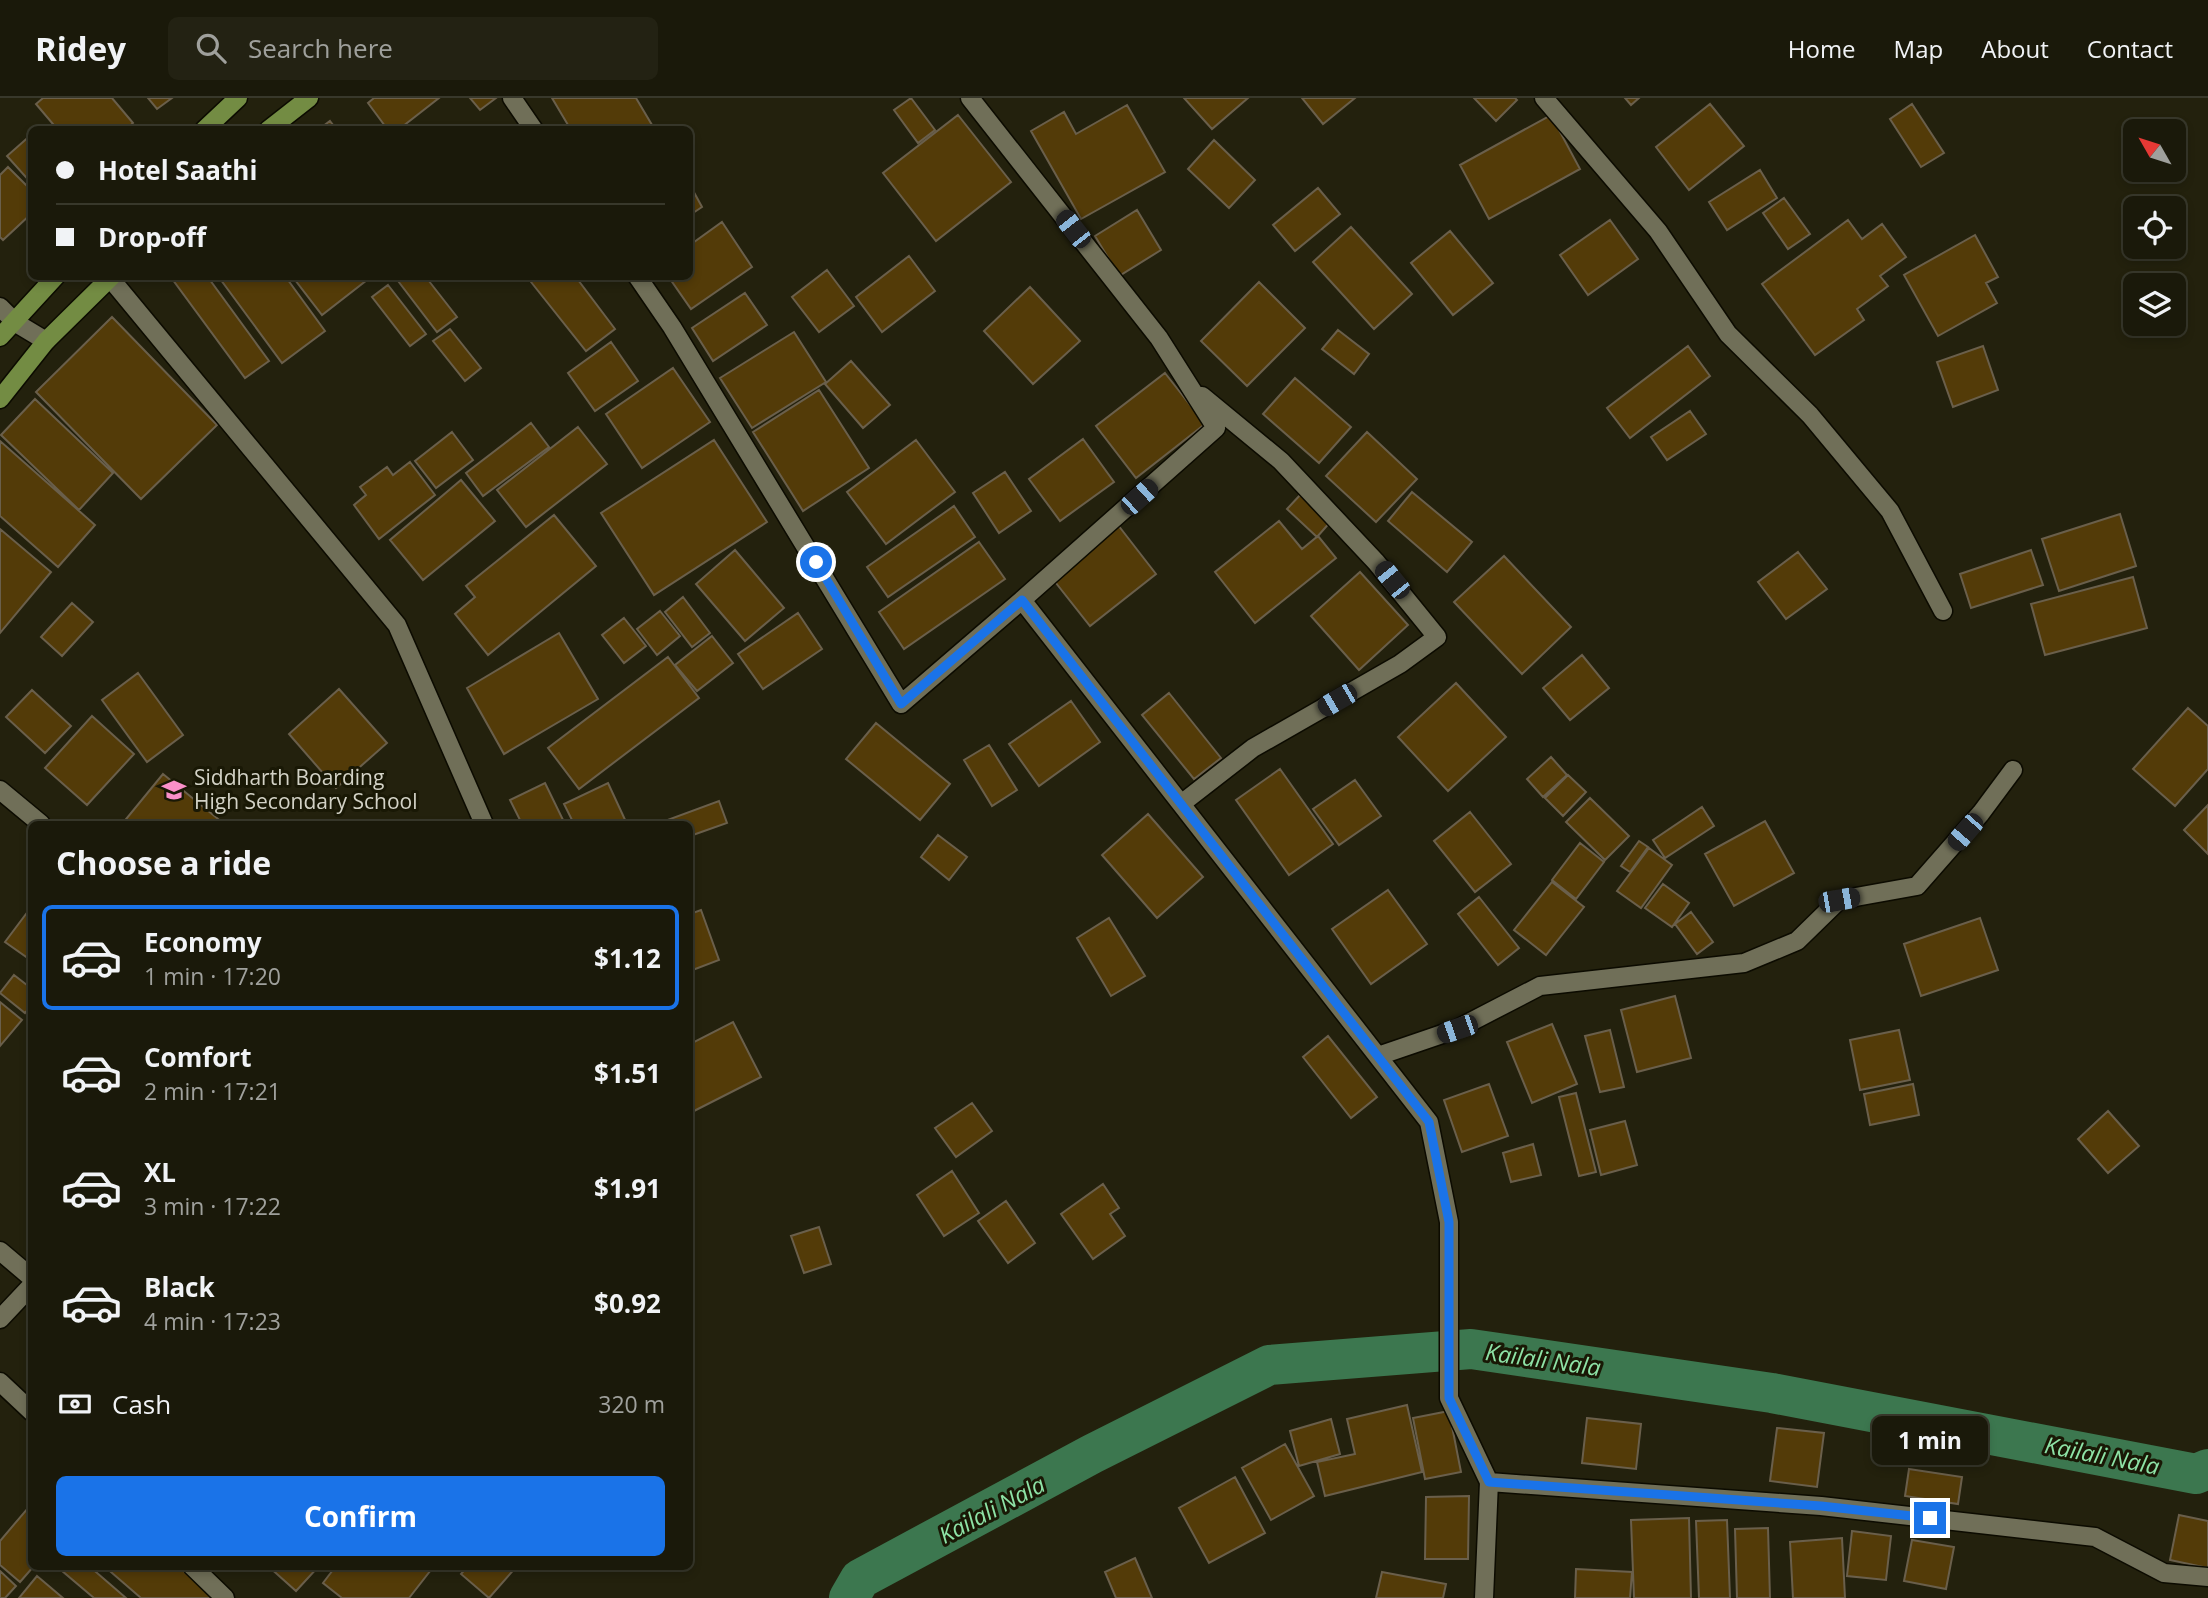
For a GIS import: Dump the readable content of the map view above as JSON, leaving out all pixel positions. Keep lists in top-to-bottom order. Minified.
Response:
{"water":["Kailali Nala"],"places":{"school or university":["Siddharth Boarding High Secondary School"]},"north":"top left","page":{"header":"Ridey","search":"Search here","nav":["Home","Map","About","Contact"],"banner":["Hotel Saathi","Drop-off"],"heading":"Choose a ride","list":[{"name":"Economy","note":"1 min · 17:20","value":"$1.12"},{"name":"Comfort","note":"2 min · 17:21","value":"$1.51"},{"name":"XL","note":"3 min · 17:22","value":"$1.91"},{"name":"Black","note":"4 min · 17:23","value":"$0.92"}],"pay":["Cash","320 m"],"bubble":"1 min","buttons":"Confirm"}}
